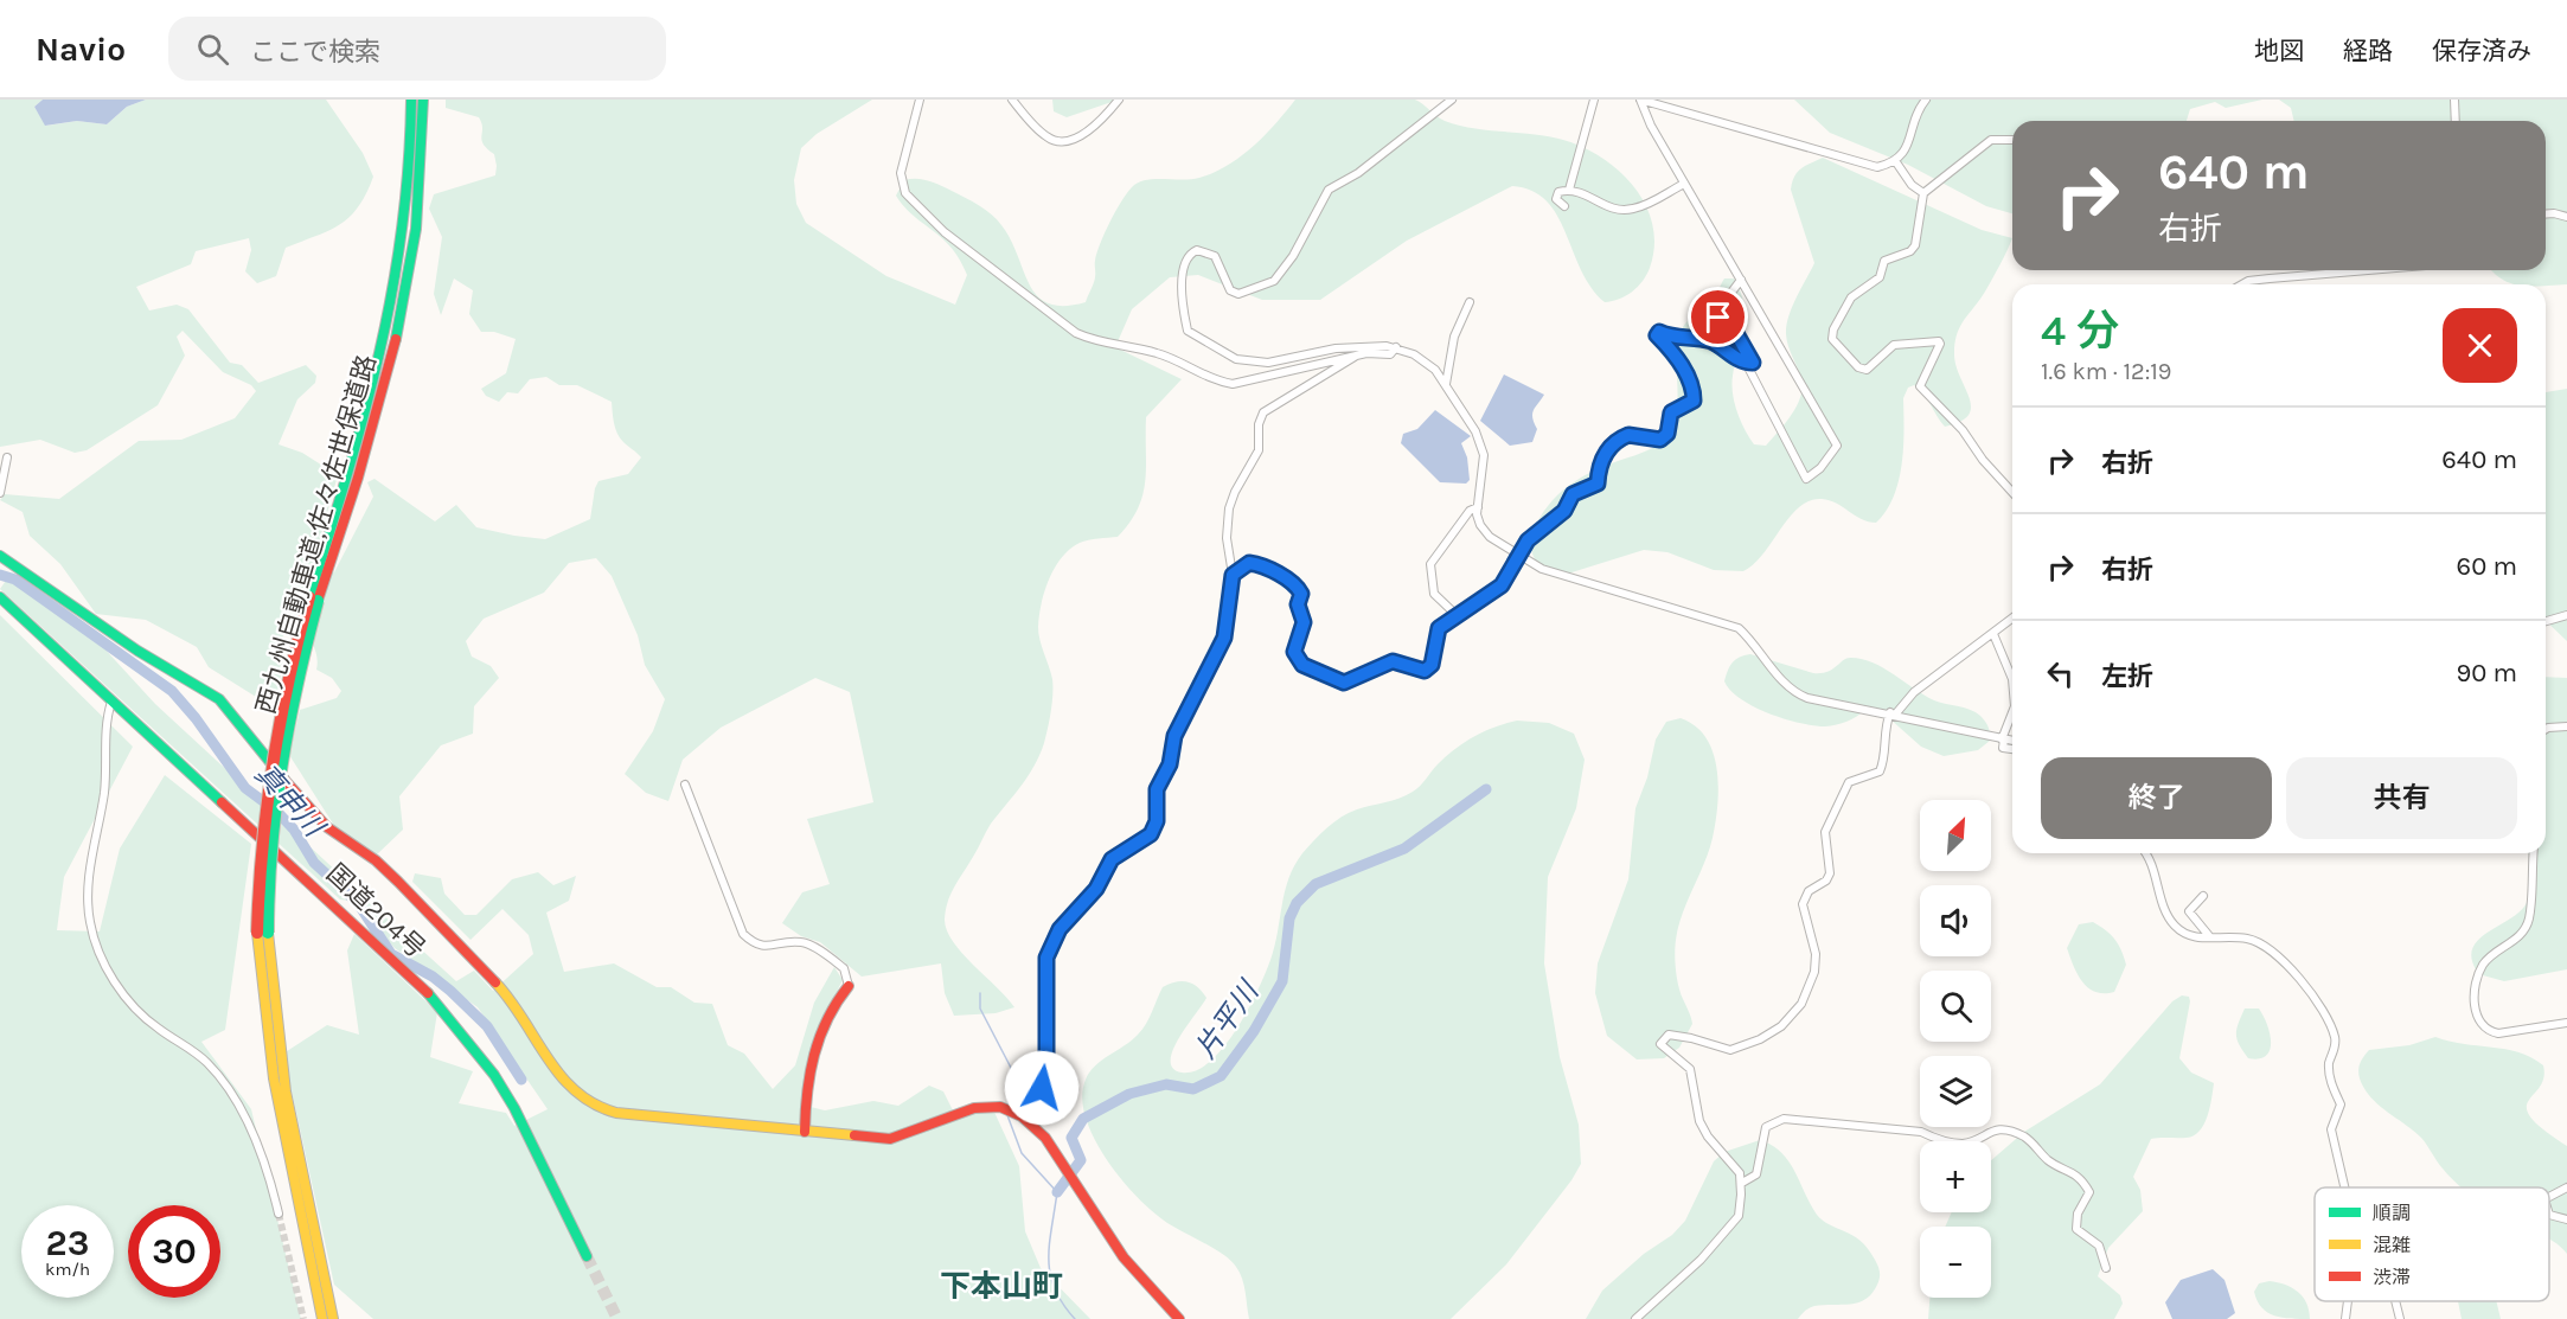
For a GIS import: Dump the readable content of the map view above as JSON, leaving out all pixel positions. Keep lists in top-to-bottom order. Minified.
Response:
{"streets":{"main road":["西九州自動車道;佐々佐世保道路","国道204号"]},"districts":["下本山町"],"water":["真申川","片平川"],"legend":["順調","混雑","渋滞"],"north":"top right","page":{"header":"Navio","search":"ここで検索","nav":["地図","経路","保存済み"],"turn":["640 m","右折"],"heading":["4 分","1.6 km · 12:19"],"list":[{"name":"右折","value":"640 m"},{"name":"右折","value":"60 m"},{"name":"左折","value":"90 m"}],"buttons":["終了","共有"],"map_buttons":["+","−"],"speed":"23 km/h","limit":"30"}}
